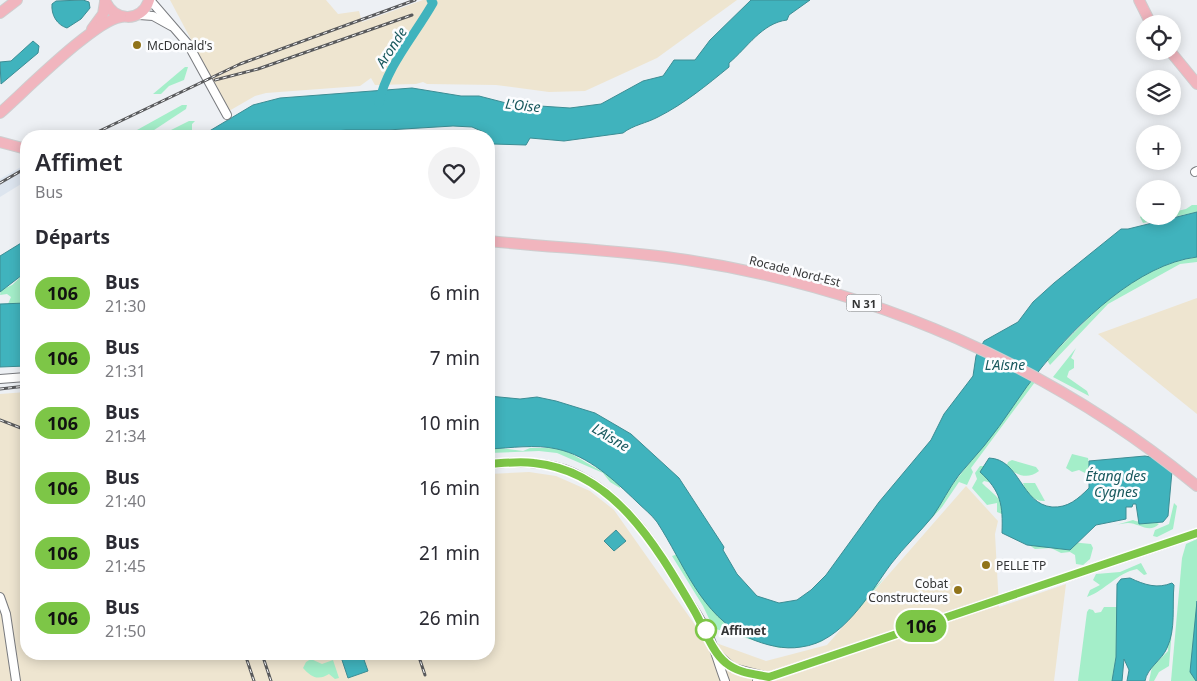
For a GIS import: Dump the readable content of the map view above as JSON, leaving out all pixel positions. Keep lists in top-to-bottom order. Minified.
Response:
{"streets":{"main road":["Rocade Nord-Est","N 31"]},"water":["Aronde","L'Oise","L'Aisne","Étang des Cygnes"],"places":["McDonald's","PELLE TP","Cobat Constructeurs","Affimet"],"lines":["bus line 106"],"page":{"on_map":"106","map_buttons":["+","−"],"heading":[["Affimet","Bus"],"Départs"],"list":[{"mark":"106","name":"Bus","note":"21:30","value":"6 min"},{"mark":"106","name":"Bus","note":"21:31","value":"7 min"},{"mark":"106","name":"Bus","note":"21:34","value":"10 min"},{"mark":"106","name":"Bus","note":"21:40","value":"16 min"},{"mark":"106","name":"Bus","note":"21:45","value":"21 min"},{"mark":"106","name":"Bus","note":"21:50","value":"26 min"}]}}
